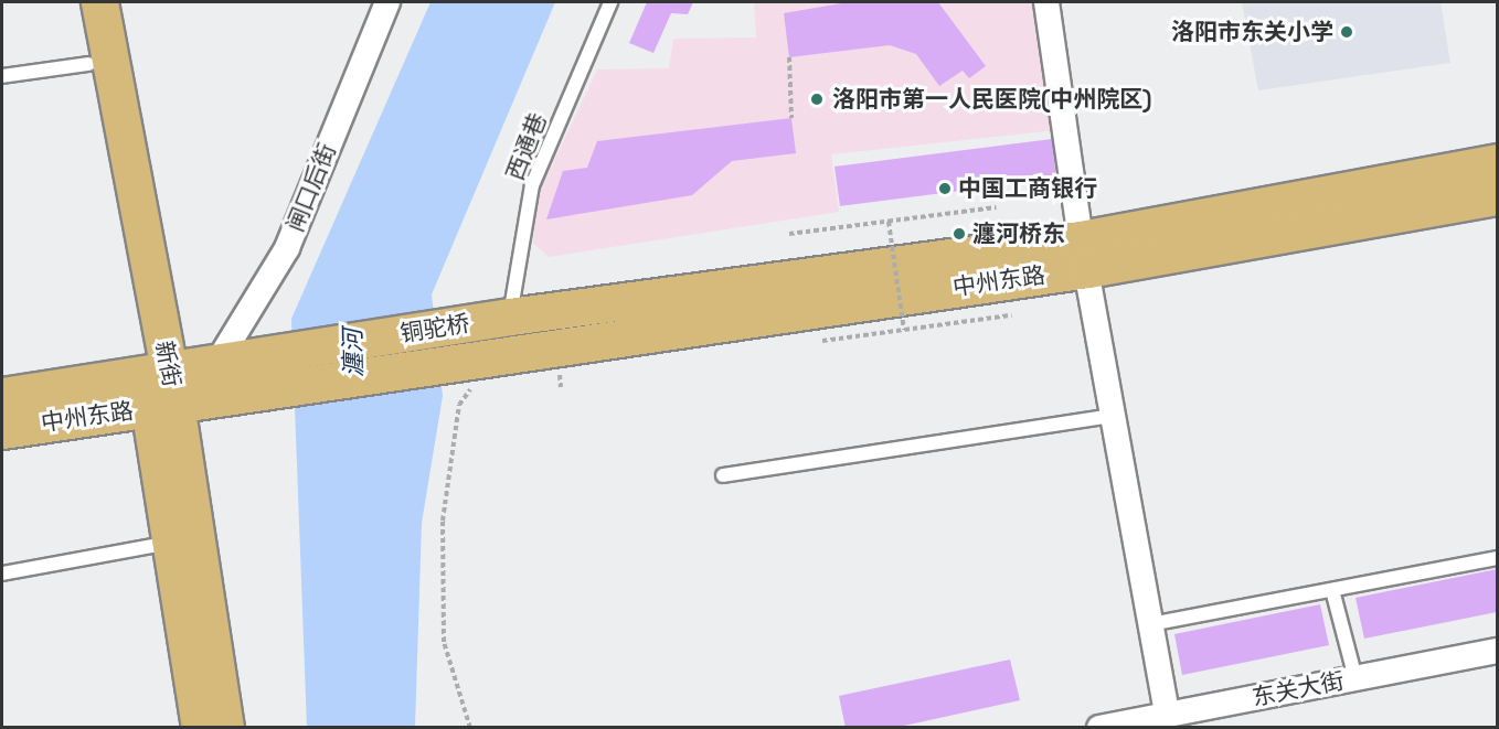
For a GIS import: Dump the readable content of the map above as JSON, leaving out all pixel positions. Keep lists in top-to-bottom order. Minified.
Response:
{"streets":{"main road":["中州东路","铜驼桥","新街"],"street":["闸口后街","东关大街"],"lane":["西通巷"]},"crossings":[["西通巷","中州东路"],["西通巷","铜驼桥"],["闸口后街","中州东路"],["闸口后街","铜驼桥"],["中州东路","铜驼桥"],["中州东路","新街"]],"water":["瀍河"],"places":["洛阳市东关小学","洛阳市第一人民医院(中州院区)","中国工商银行","瀍河桥东"]}
